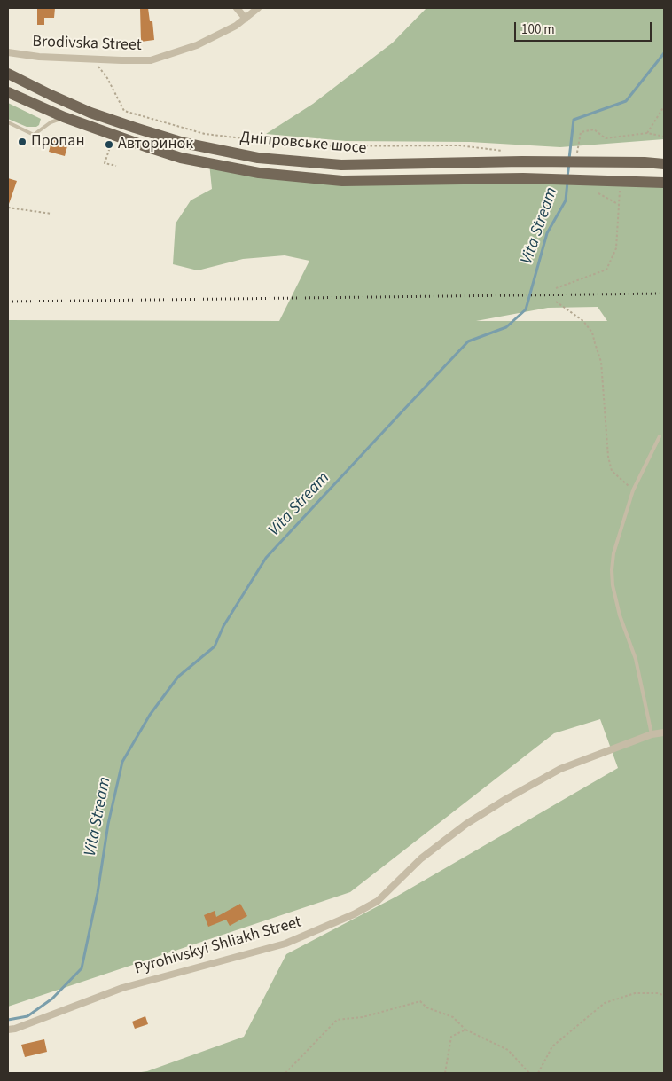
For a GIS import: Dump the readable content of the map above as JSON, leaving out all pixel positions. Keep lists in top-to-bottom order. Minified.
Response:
{"streets":{"main road":["Дніпровське шосе"],"street":["Brodivska Street","Pyrohivskyi Shliakh Street"]},"water":["Vita Stream"],"places":["Пропан","Авторинок"],"scale_bar":"100 m"}
